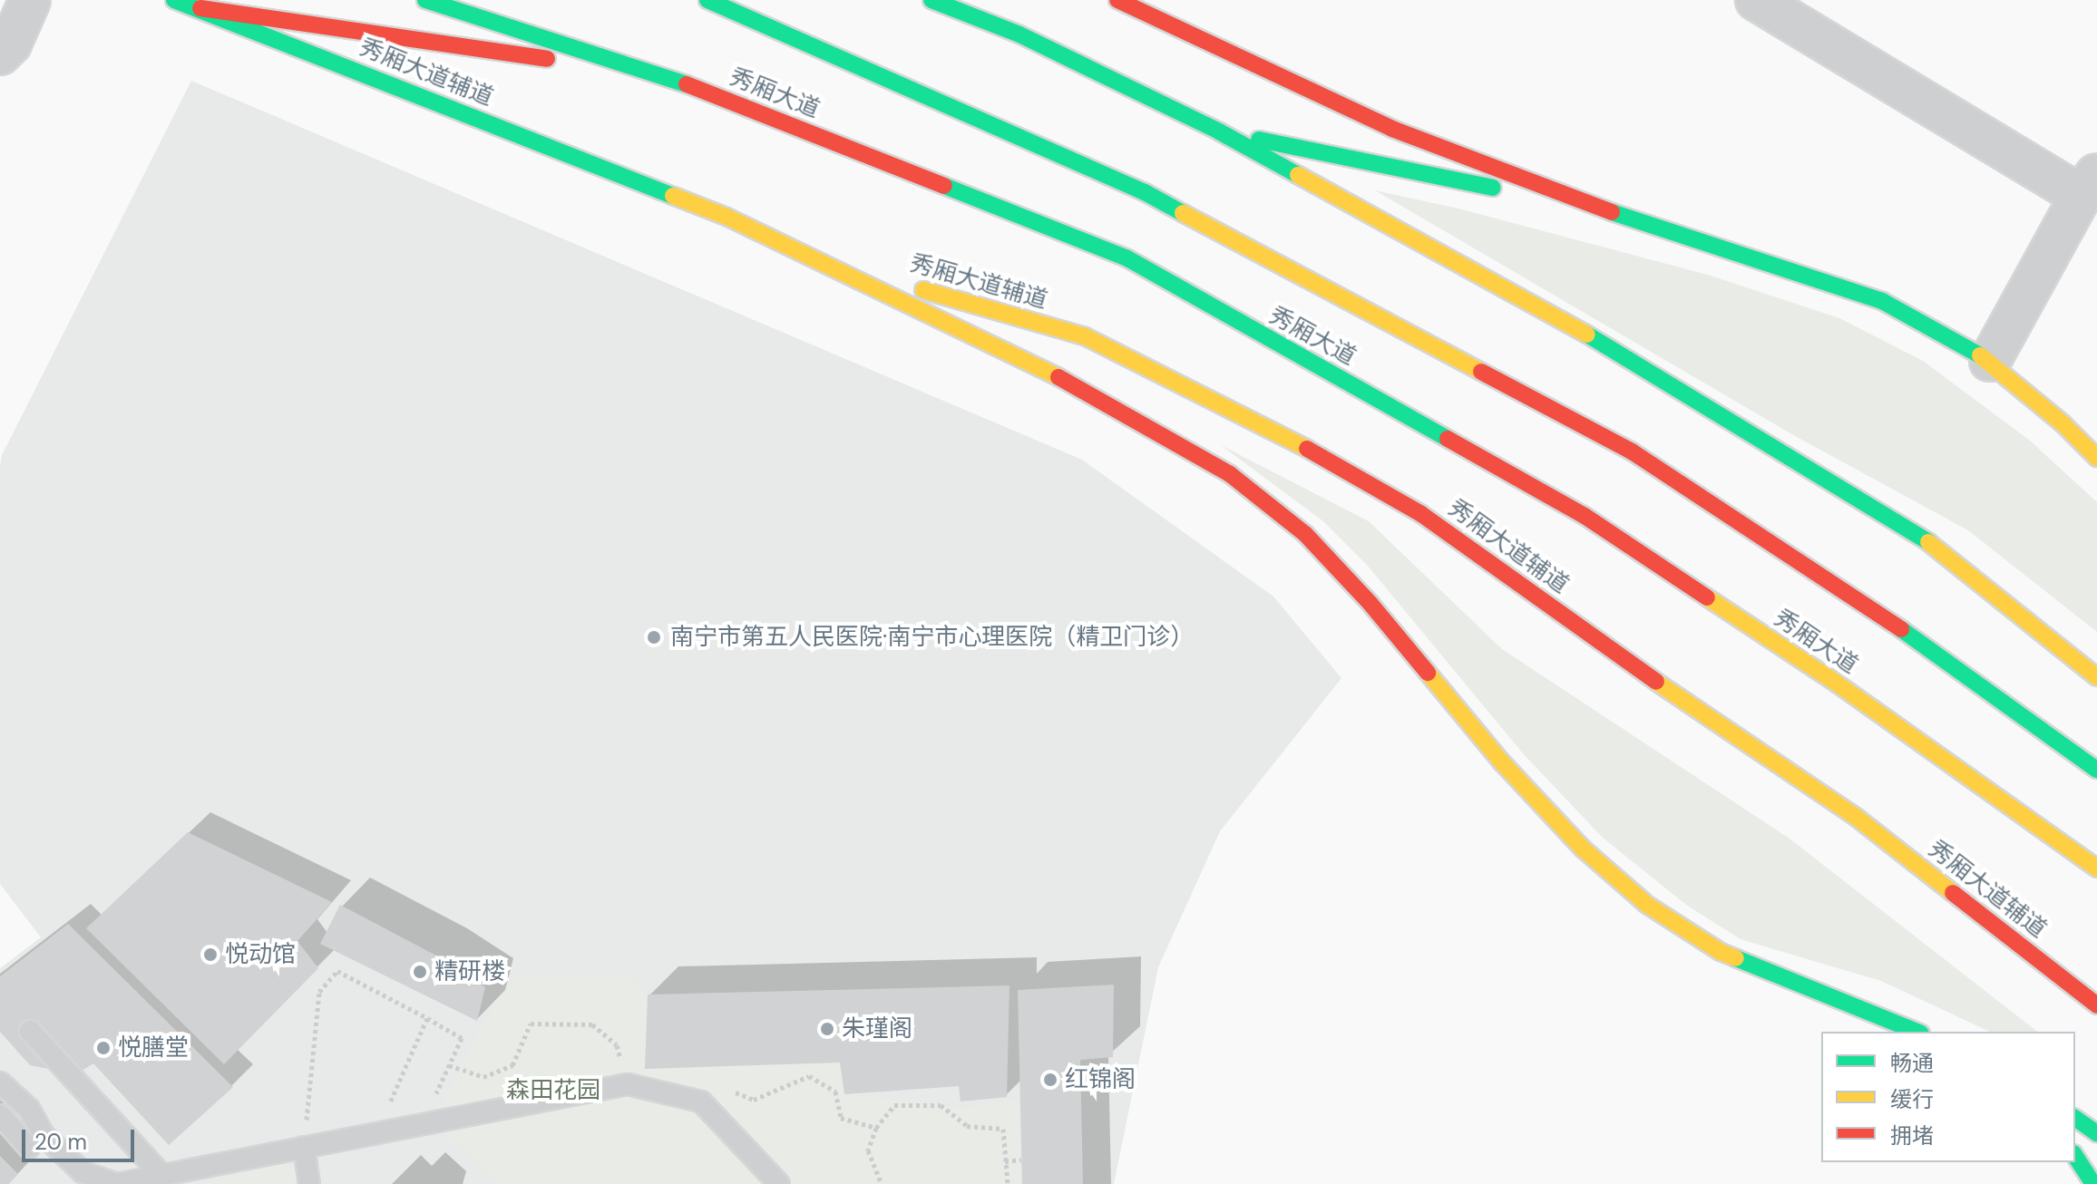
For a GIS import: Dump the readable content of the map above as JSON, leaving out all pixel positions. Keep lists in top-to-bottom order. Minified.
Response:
{"streets":{"main road":["秀厢大道辅道","秀厢大道"]},"parks":["森田花园"],"places":["南宁市第五人民医院·南宁市心理医院（精卫门诊）","悦动馆","精研楼","朱瑾阁","悦膳堂","红锦阁"],"legend":["畅通","缓行","拥堵"],"scale_bar":"20 m"}
